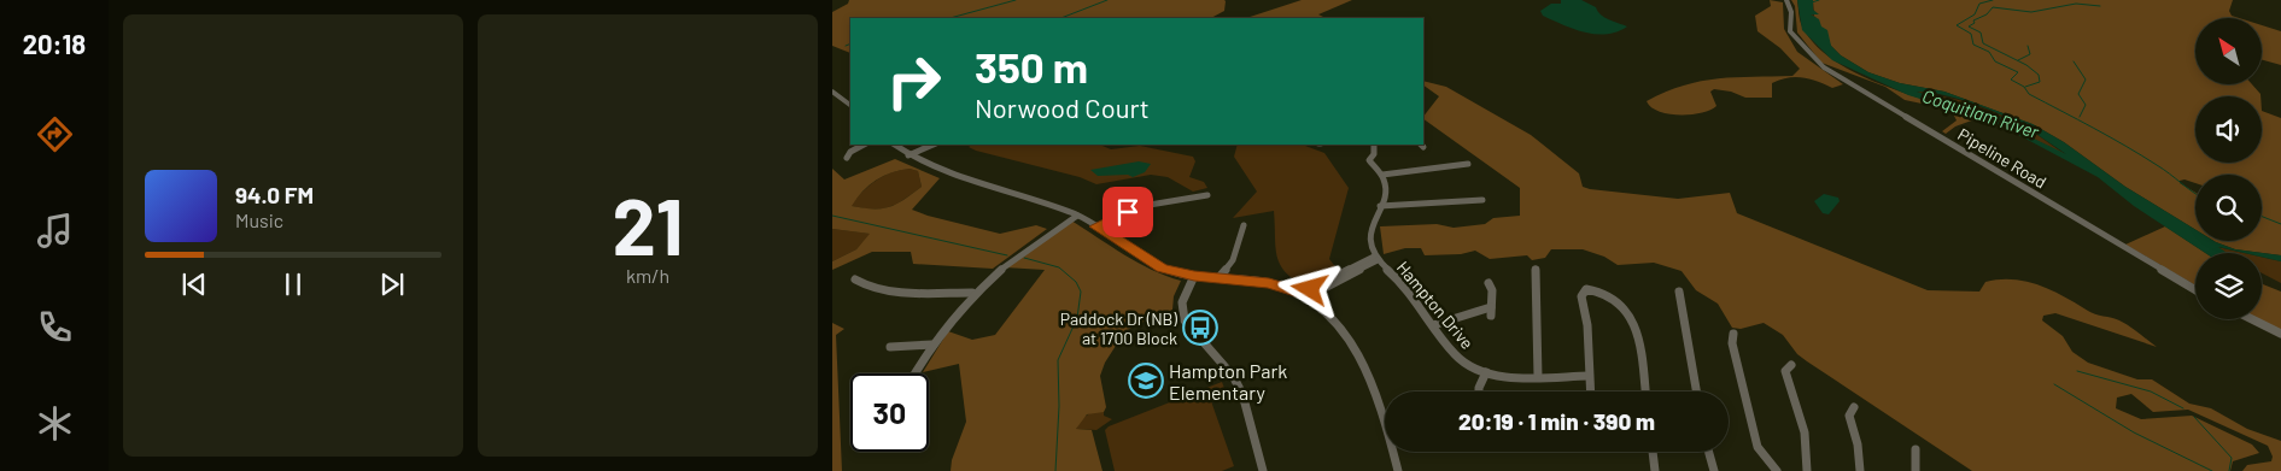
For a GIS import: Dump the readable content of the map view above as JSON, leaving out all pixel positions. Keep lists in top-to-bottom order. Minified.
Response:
{"streets":{"street":["Pipeline Road","Hampton Drive"]},"water":["Coquitlam River"],"places":{"bus stop":["Paddock Dr (NB) at 1700 Block"],"school or university":["Hampton Park Elementary"]},"north":"top left","page":{"tabs":"20:18","tile":["21","km/h"],"turn":["350 m","Norwood Court"],"song":["94.0 FM","Music"],"limit":"30","trip":"20:19 · 1 min · 390 m"}}
